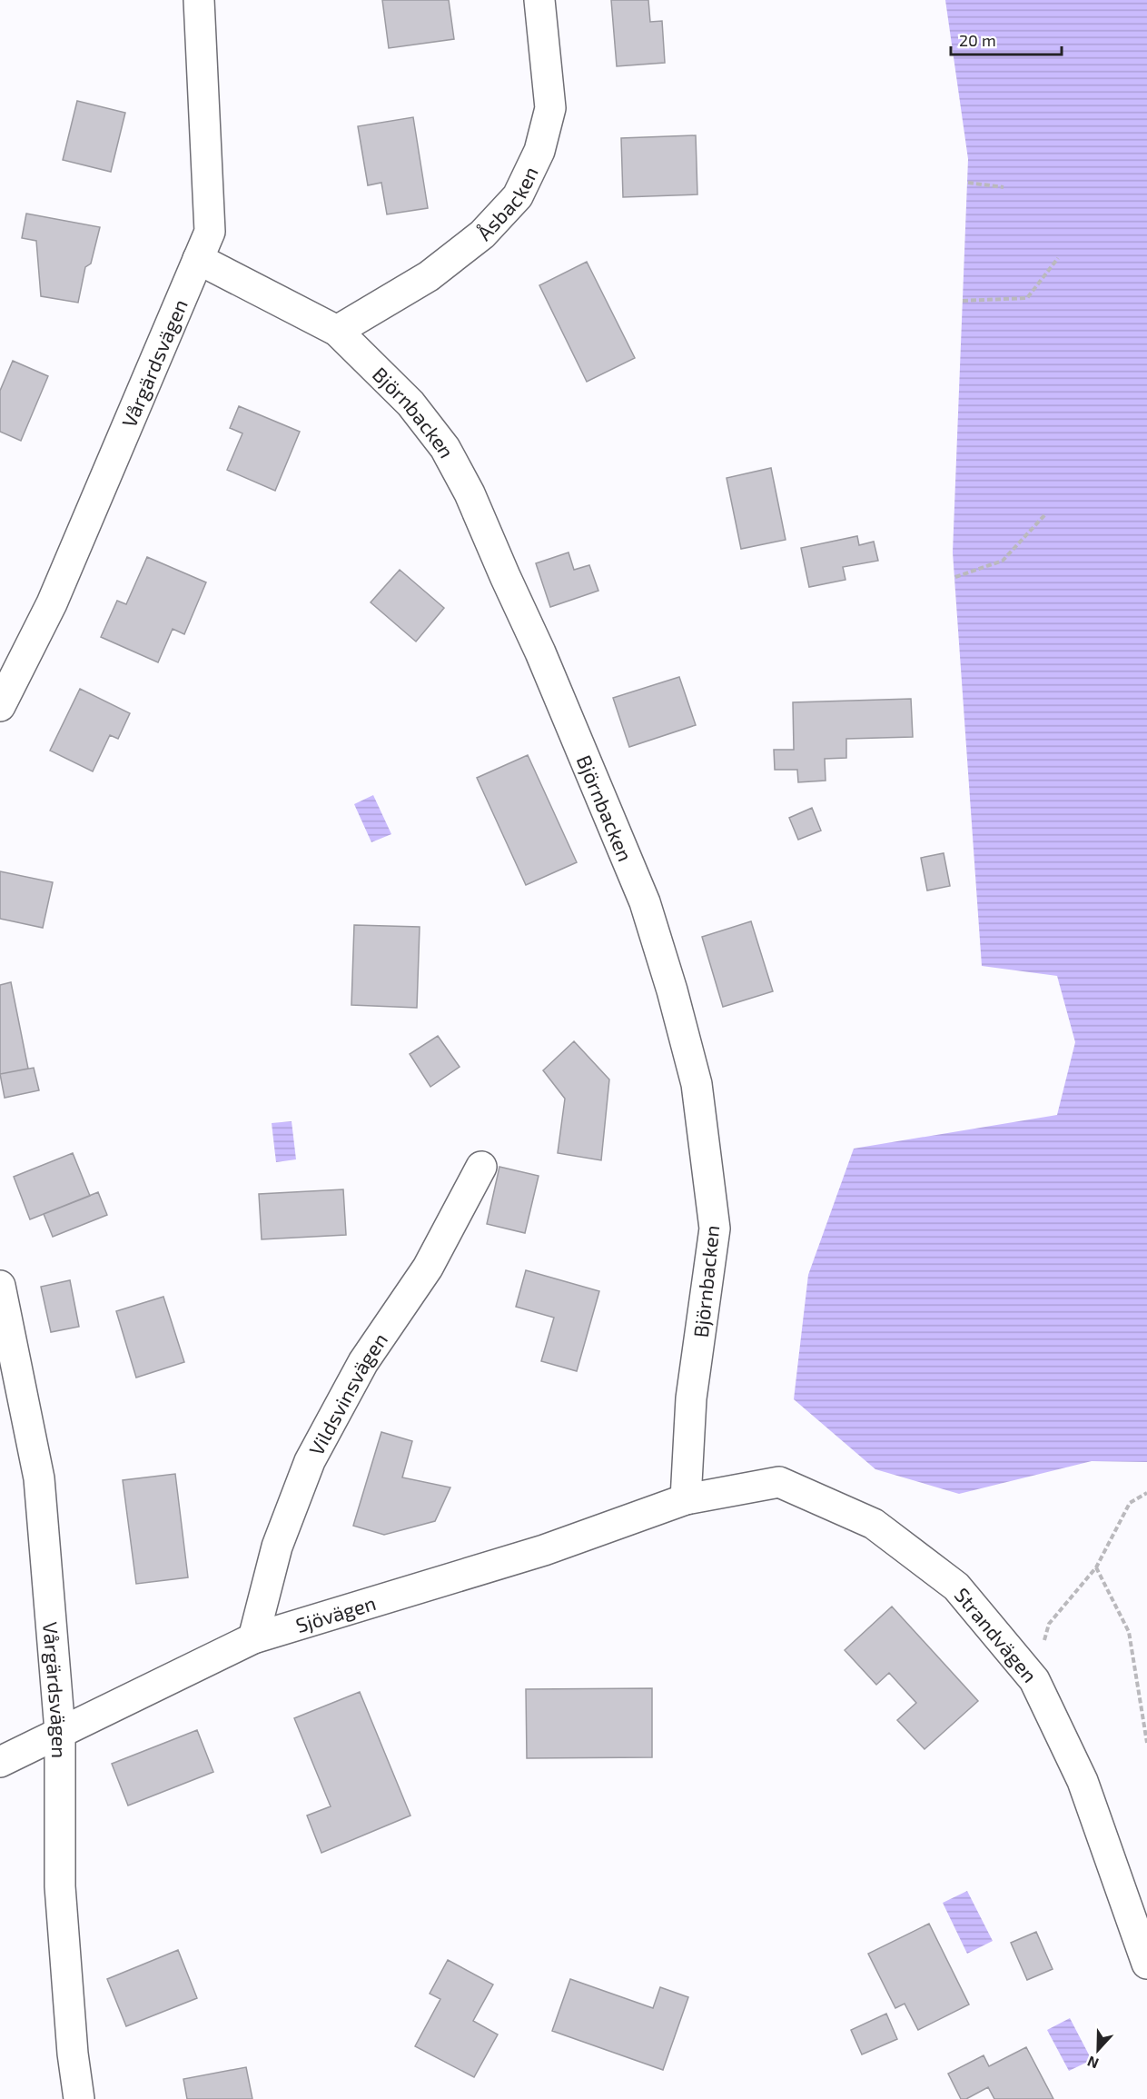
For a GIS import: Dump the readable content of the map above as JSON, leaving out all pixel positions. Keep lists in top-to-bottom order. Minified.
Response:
{"streets":{"street":["Åsbacken","Vårgärdsvägen","Björnbacken","Vildsvinsvägen","Sjövägen","Strandvägen"]},"crossings":[["Åsbacken","Björnbacken"],["Vårgärdsvägen","Björnbacken"],["Vårgärdsvägen","Sjövägen"],["Björnbacken","Sjövägen"],["Björnbacken","Strandvägen"],["Vildsvinsvägen","Sjövägen"],["Sjövägen","Strandvägen"]],"scale_bar":"20 m","north":"bottom"}
